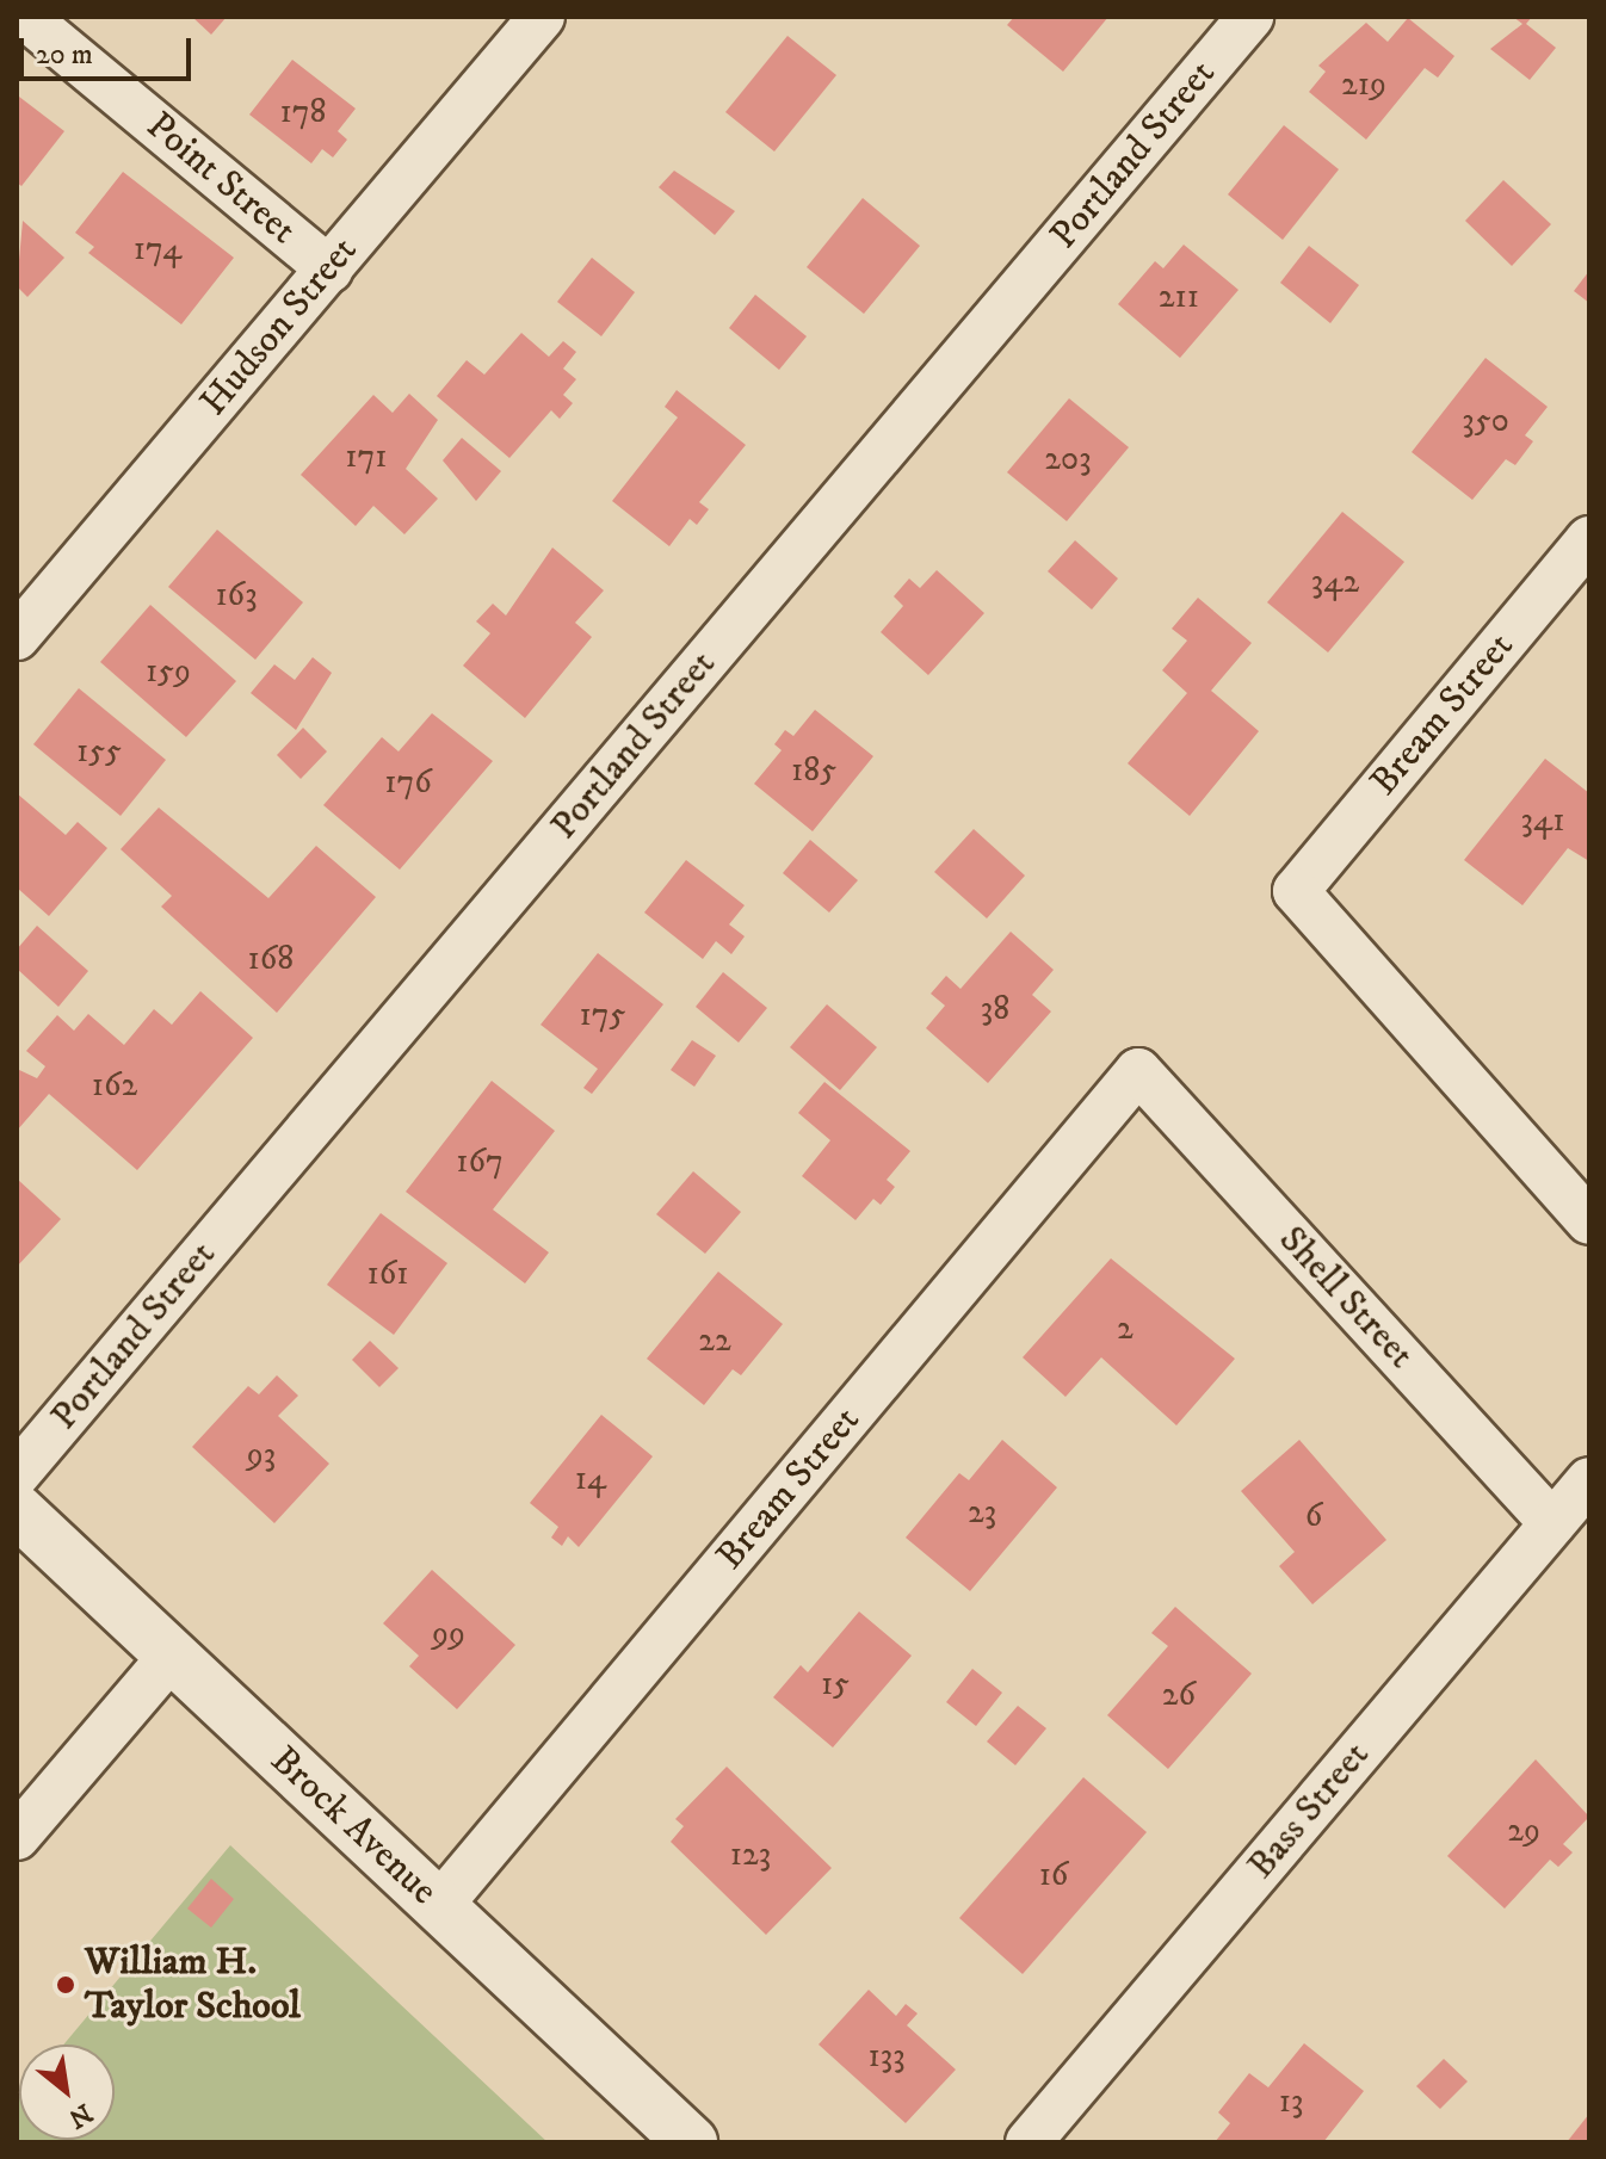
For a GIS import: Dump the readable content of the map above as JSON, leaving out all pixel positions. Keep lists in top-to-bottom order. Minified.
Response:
{"streets":{"main road":["Brock Avenue"],"street":["Portland Street","Point Street","Hudson Street","Bream Street","Shell Street","Bass Street"]},"crossings":[["Point Street","Hudson Street"],["Bream Street","Shell Street"],["Bream Street","Brock Avenue"],["Shell Street","Bass Street"]],"places":["William H. Taylor School"],"house_numbers":["219","178","174","211","350","171","203","342","163","159","155","185","176","341","168","38","175","162","167","161","2","22","93","14","23","6","99","15","26","29","123","16","133","13"],"scale_bar":"20 m","north":"bottom right"}
